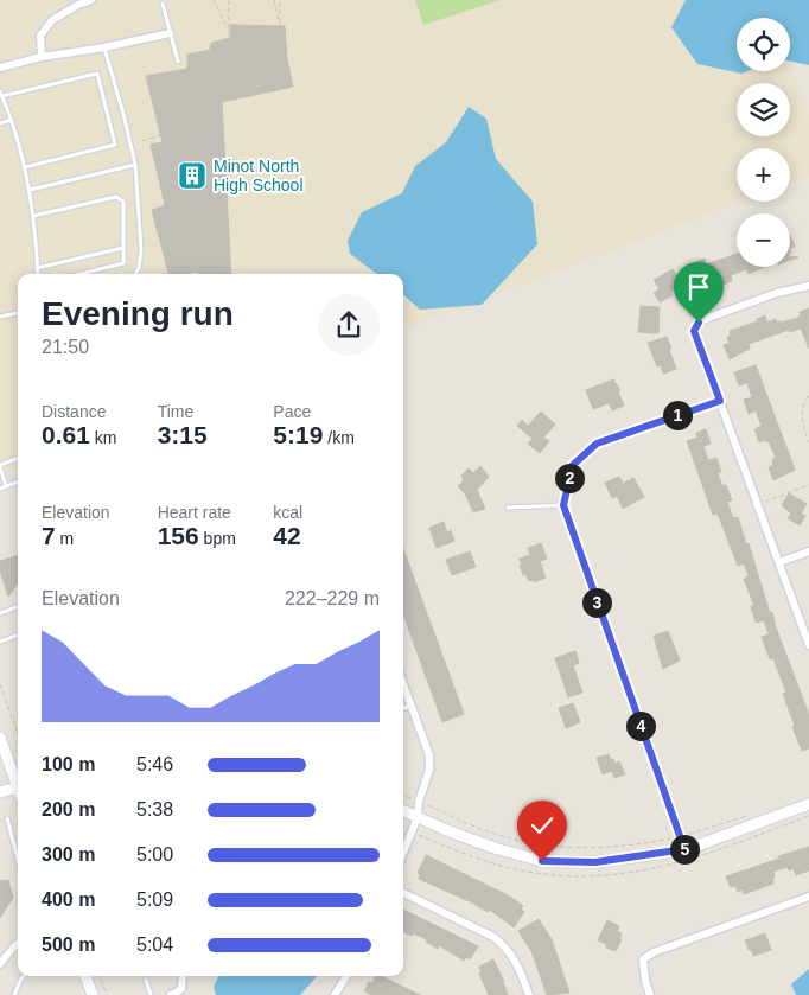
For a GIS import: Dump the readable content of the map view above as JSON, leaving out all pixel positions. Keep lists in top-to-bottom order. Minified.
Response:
{"places":{"building":["Minot North High School"]},"page":{"map_buttons":["+","−"],"heading":["Evening run","21:50"],"stats":[["Distance","0.61 km"],["Time","3:15"],["Pace","5:19 /km"],["Elevation","7 m"],["Heart rate","156 bpm"],["kcal","42"]],"pins":["1","2","3","4","5"],"chart":["Elevation","222–229 m"],"list":[{"name":"100 m","note":"5:46"},{"name":"200 m","note":"5:38"},{"name":"300 m","note":"5:00"},{"name":"400 m","note":"5:09"},{"name":"500 m","note":"5:04"}]}}
